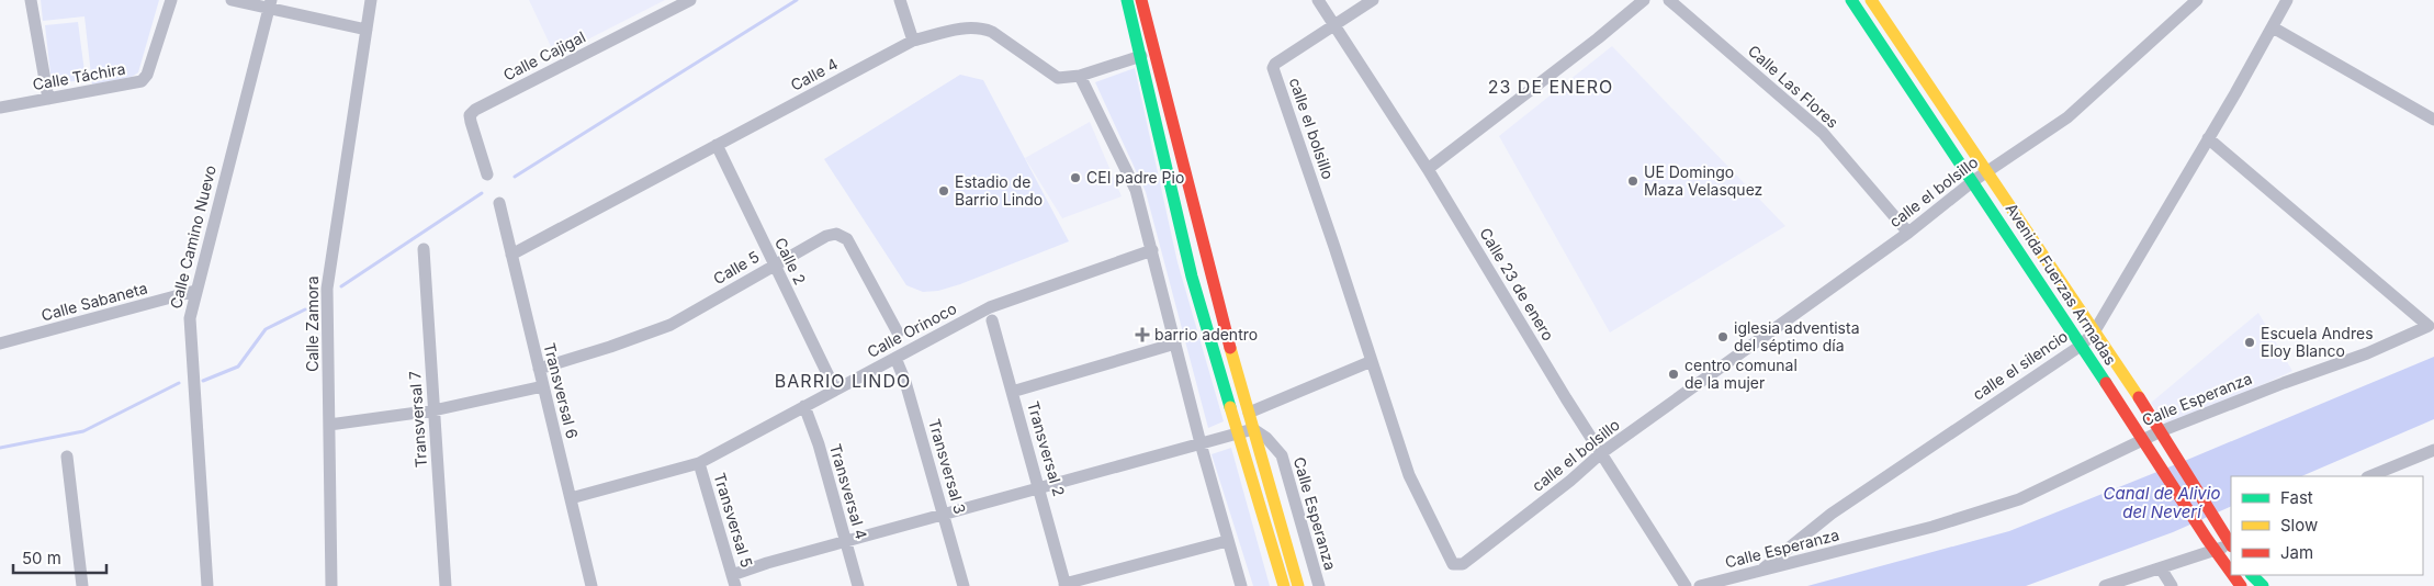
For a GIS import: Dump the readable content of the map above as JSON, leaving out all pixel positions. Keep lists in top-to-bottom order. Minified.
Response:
{"streets":{"street":["Calle Cajigal","Calle 4","Calle Táchira","Calle Las Flores","calle el bolsillo","Calle Camino Nuevo","Calle 2","Calle 5","Calle 23 de enero","Avenida Fuerzas Armadas","Calle Sabaneta","Calle Zamora","Calle Orinoco","calle el silencio","Transversal 6","Calle Esperanza","Transversal 7","Transversal 2","Transversal 3","Transversal 4","Transversal 5"]},"crossings":[["Calle 4","Calle 2"],["Calle 4","Transversal 6"],["Calle Las Flores","calle el bolsillo"],["calle el bolsillo","Calle 23 de enero"],["calle el bolsillo","Avenida Fuerzas Armadas"],["Calle Camino Nuevo","Calle Sabaneta"],["Calle 2","Calle 5"],["Calle 2","Calle Orinoco"],["Calle 5","Transversal 6"],["Avenida Fuerzas Armadas","calle el silencio"],["Avenida Fuerzas Armadas","Calle Esperanza"],["Calle Orinoco","Transversal 6"],["Calle Orinoco","Transversal 3"],["Calle Orinoco","Transversal 4"],["Calle Orinoco","Transversal 5"],["calle el silencio","Calle Esperanza"]],"districts":["23 DE ENERO","BARRIO LINDO"],"water":["Canal de Alivio del Neverí"],"places":{"other":["CEI padre Pio","UE Domingo Maza Velasquez","Estadio de Barrio Lindo","iglesia adventista del séptimo día","Escuela Andres Eloy Blanco","centro comunal de la mujer"],"health":["barrio adentro"]},"legend":["Fast","Slow","Jam"],"scale_bar":"50 m"}
